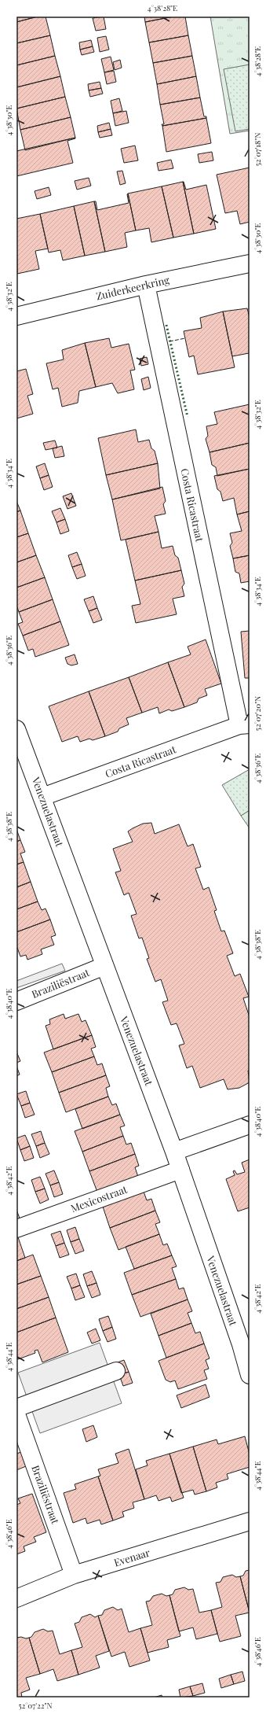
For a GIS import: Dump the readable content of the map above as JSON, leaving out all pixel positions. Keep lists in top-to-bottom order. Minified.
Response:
{"streets":{"street":["Zuiderkeerkring","Costa Ricastraat","Venezuelastraat","Braziliëstraat","Mexicostraat","Evenaar"]},"crossings":[["Zuiderkeerkring","Costa Ricastraat"],["Costa Ricastraat","Venezuelastraat"],["Venezuelastraat","Braziliëstraat"],["Venezuelastraat","Mexicostraat"],["Braziliëstraat","Evenaar"]],"coordinates":["4°38'28\"E","4°38'30\"E","52°07'18\"N","4°38'32\"E","4°38'34\"E","4°38'36\"E","52°07'20\"N","4°38'38\"E","4°38'40\"E","4°38'42\"E","4°38'44\"E","4°38'46\"E","52°07'22\"N"]}
